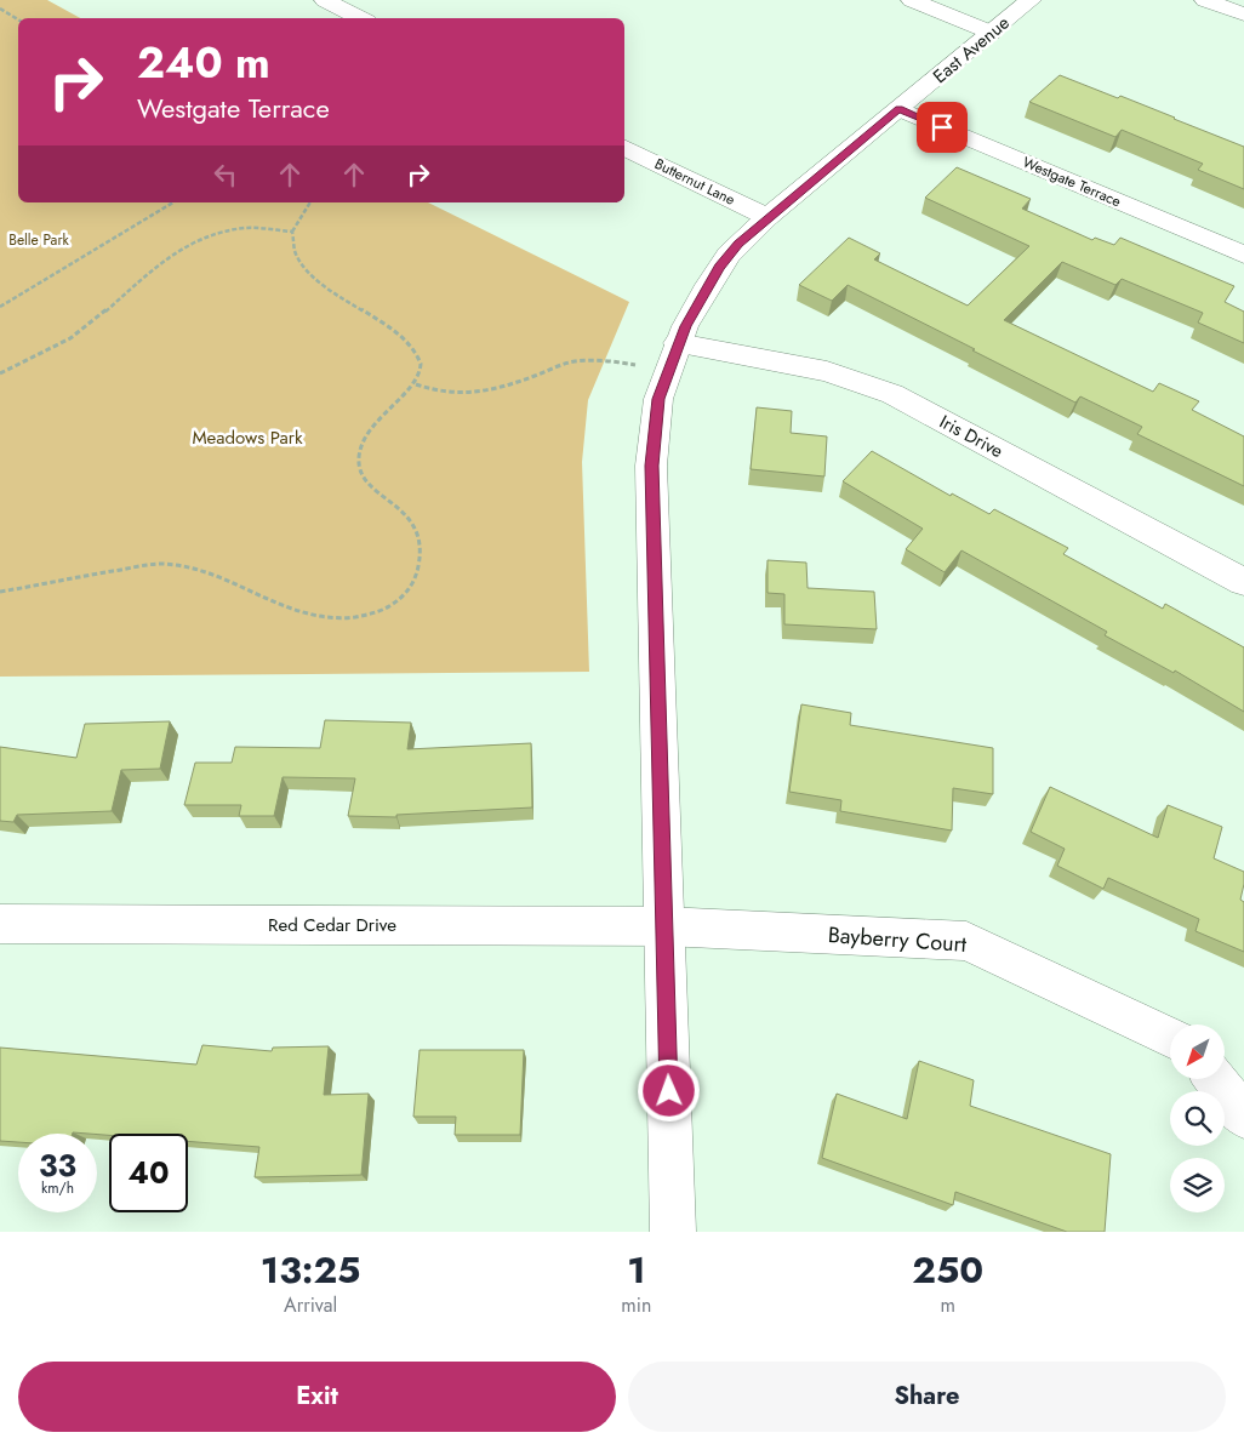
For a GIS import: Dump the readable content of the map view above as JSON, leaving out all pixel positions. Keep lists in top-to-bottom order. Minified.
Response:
{"streets":{"street":["East Avenue","Butternut Lane","Westgate Terrace","Iris Drive","Red Cedar Drive","Bayberry Court"]},"crossings":[["East Avenue","Butternut Lane"],["East Avenue","Westgate Terrace"],["East Avenue","Iris Drive"],["East Avenue","Red Cedar Drive"],["East Avenue","Bayberry Court"],["Red Cedar Drive","Bayberry Court"]],"parks":["Belle Park","Meadows Park"],"north":"bottom left","page":{"turn":["240 m","Westgate Terrace"],"speed":"33 km/h","limit":"40","eta":["13:25","Arrival","1","min","250","m"],"buttons":["Exit","Share"]}}
